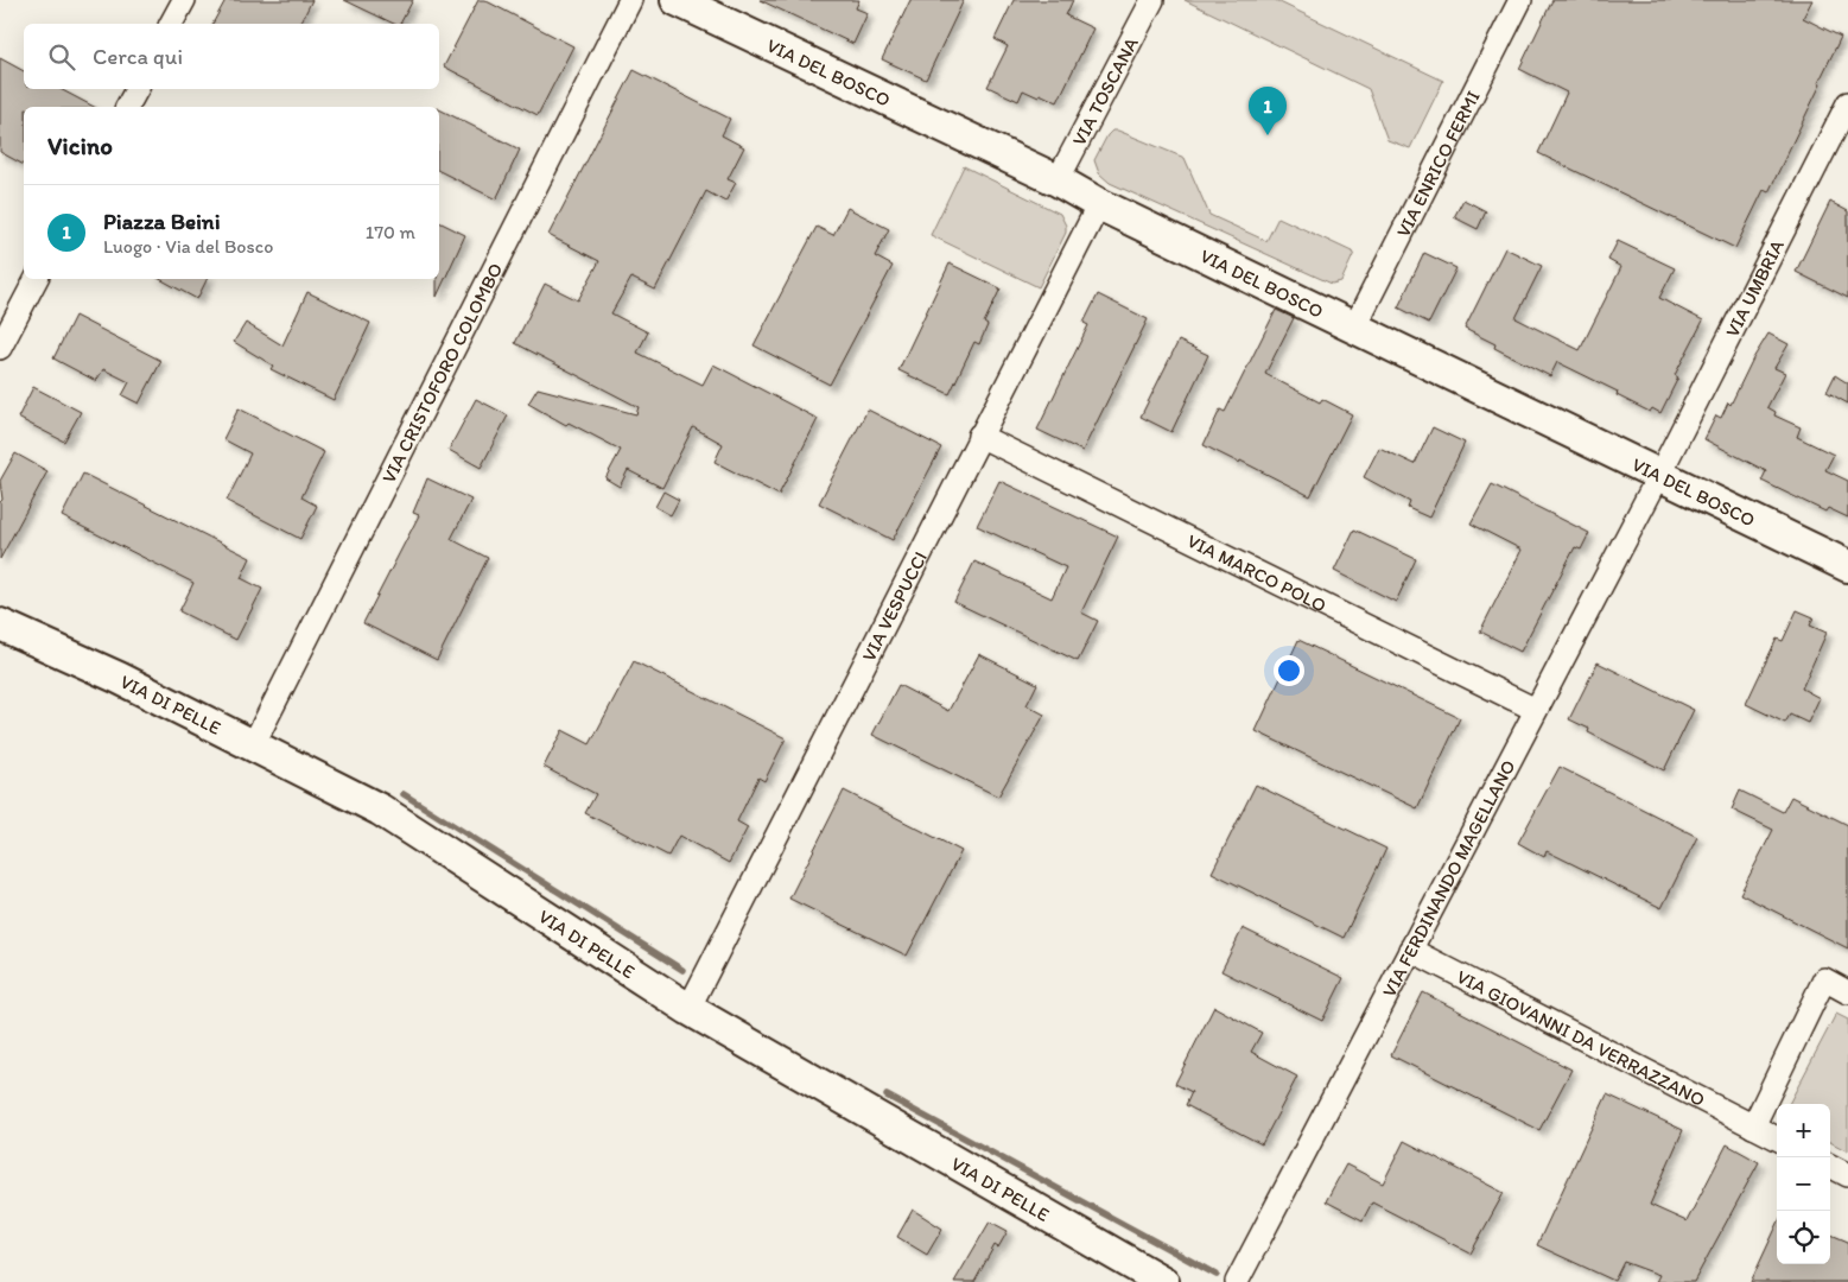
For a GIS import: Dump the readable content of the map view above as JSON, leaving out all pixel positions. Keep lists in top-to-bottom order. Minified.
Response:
{"streets":{"street":["VIA DEL BOSCO","VIA TOSCANA","VIA ENRICO FERMI","VIA UMBRIA","VIA CRISTOFORO COLOMBO","VIA MARCO POLO","VIA VESPUCCI","VIA DI PELLE","VIA FERDINANDO MAGELLANO","VIA GIOVANNI DA VERRAZZANO"]},"crossings":[["VIA DEL BOSCO","VIA TOSCANA"],["VIA DEL BOSCO","VIA ENRICO FERMI"],["VIA DEL BOSCO","VIA UMBRIA"],["VIA DEL BOSCO","VIA VESPUCCI"],["VIA DEL BOSCO","VIA FERDINANDO MAGELLANO"],["VIA UMBRIA","VIA FERDINANDO MAGELLANO"],["VIA CRISTOFORO COLOMBO","VIA DI PELLE"],["VIA MARCO POLO","VIA VESPUCCI"],["VIA MARCO POLO","VIA FERDINANDO MAGELLANO"],["VIA VESPUCCI","VIA DI PELLE"],["VIA FERDINANDO MAGELLANO","VIA GIOVANNI DA VERRAZZANO"]],"page":{"search":"Cerca qui","pins":"1","heading":"Vicino","list":[{"mark":"1","name":"Piazza Beini","note":"Luogo · Via del Bosco","value":"170 m"}],"map_buttons":["+","−"]}}
